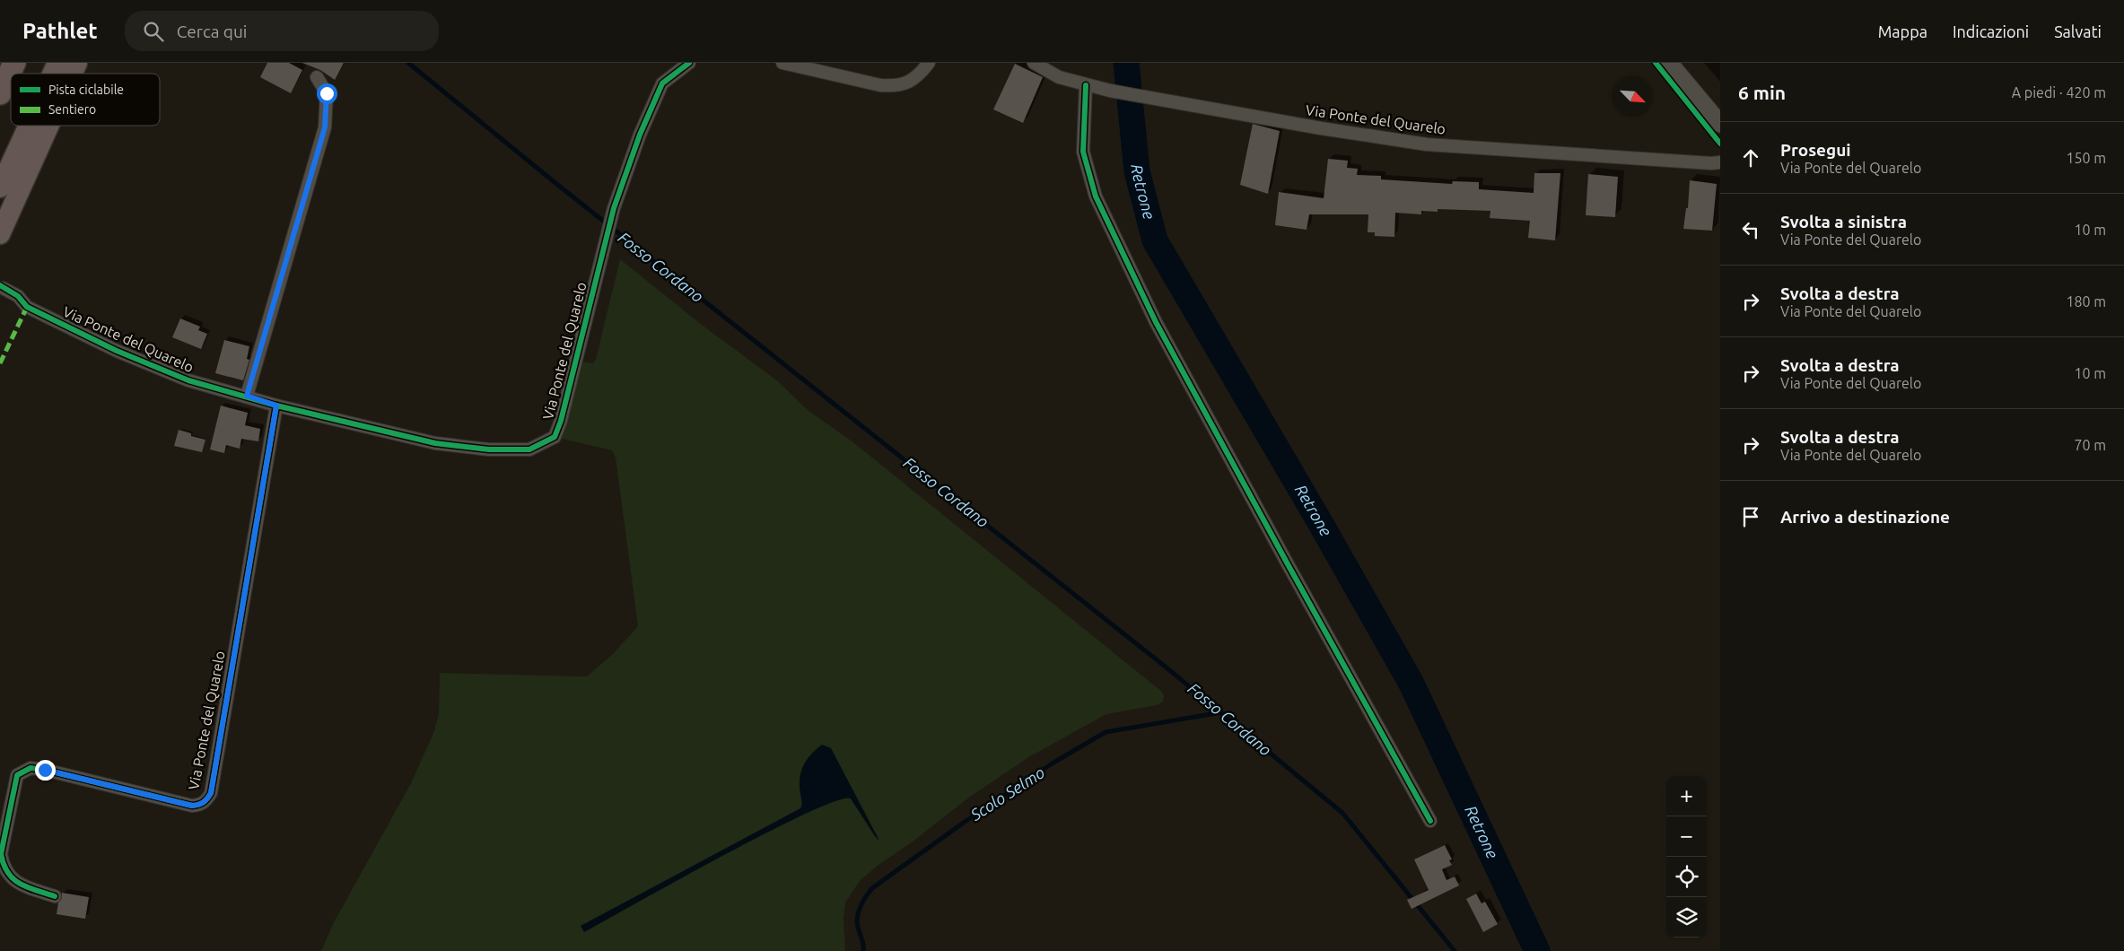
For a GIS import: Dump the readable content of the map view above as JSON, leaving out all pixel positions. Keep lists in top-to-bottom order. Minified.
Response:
{"streets":{"street":["Via Ponte del Quarelo"]},"water":["Retrone","Fosso Cordano","Scolo Selmo"],"legend":["Pista ciclabile","Sentiero"],"north":"bottom right","page":{"header":"Pathlet","search":"Cerca qui","nav":["Mappa","Indicazioni","Salvati"],"heading":["6 min","A piedi · 420 m"],"list":[["Prosegui","Via Ponte del Quarelo","150 m"],["Svolta a sinistra","Via Ponte del Quarelo","10 m"],["Svolta a destra","Via Ponte del Quarelo","180 m"],["Svolta a destra","Via Ponte del Quarelo","10 m"],["Svolta a destra","Via Ponte del Quarelo","70 m"],"Arrivo a destinazione"],"map_buttons":["+","−"]}}
